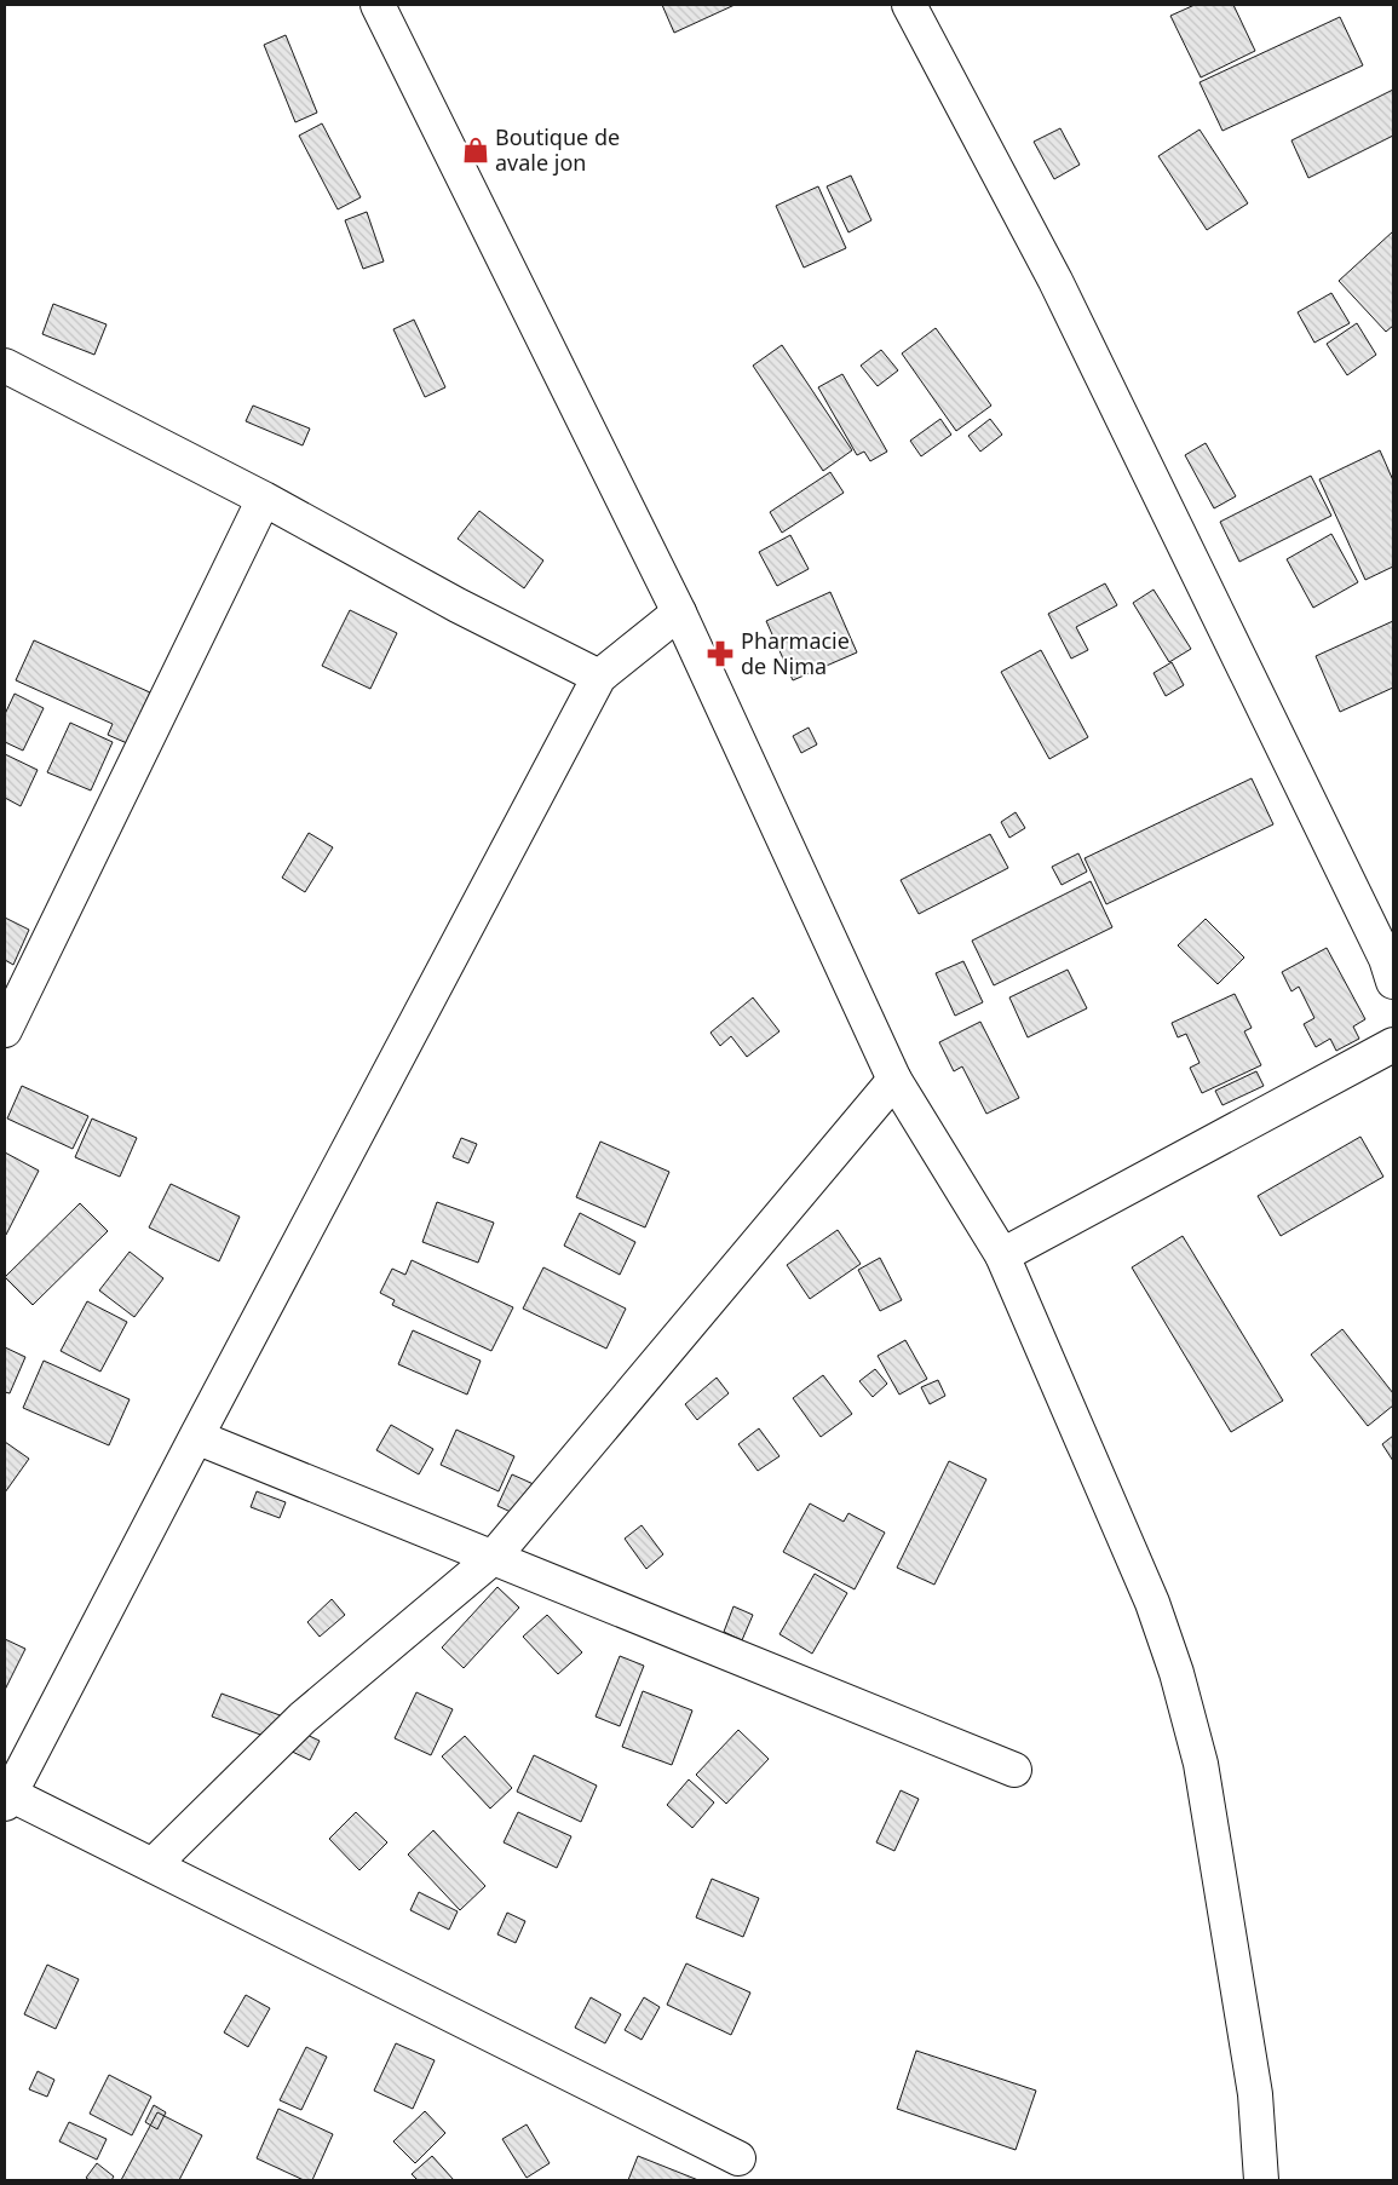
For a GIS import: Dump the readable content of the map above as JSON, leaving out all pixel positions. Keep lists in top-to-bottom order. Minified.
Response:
{"places":{"shop":["Boutique de avale jon"],"pharmacy":["Pharmacie de Nima"]}}
